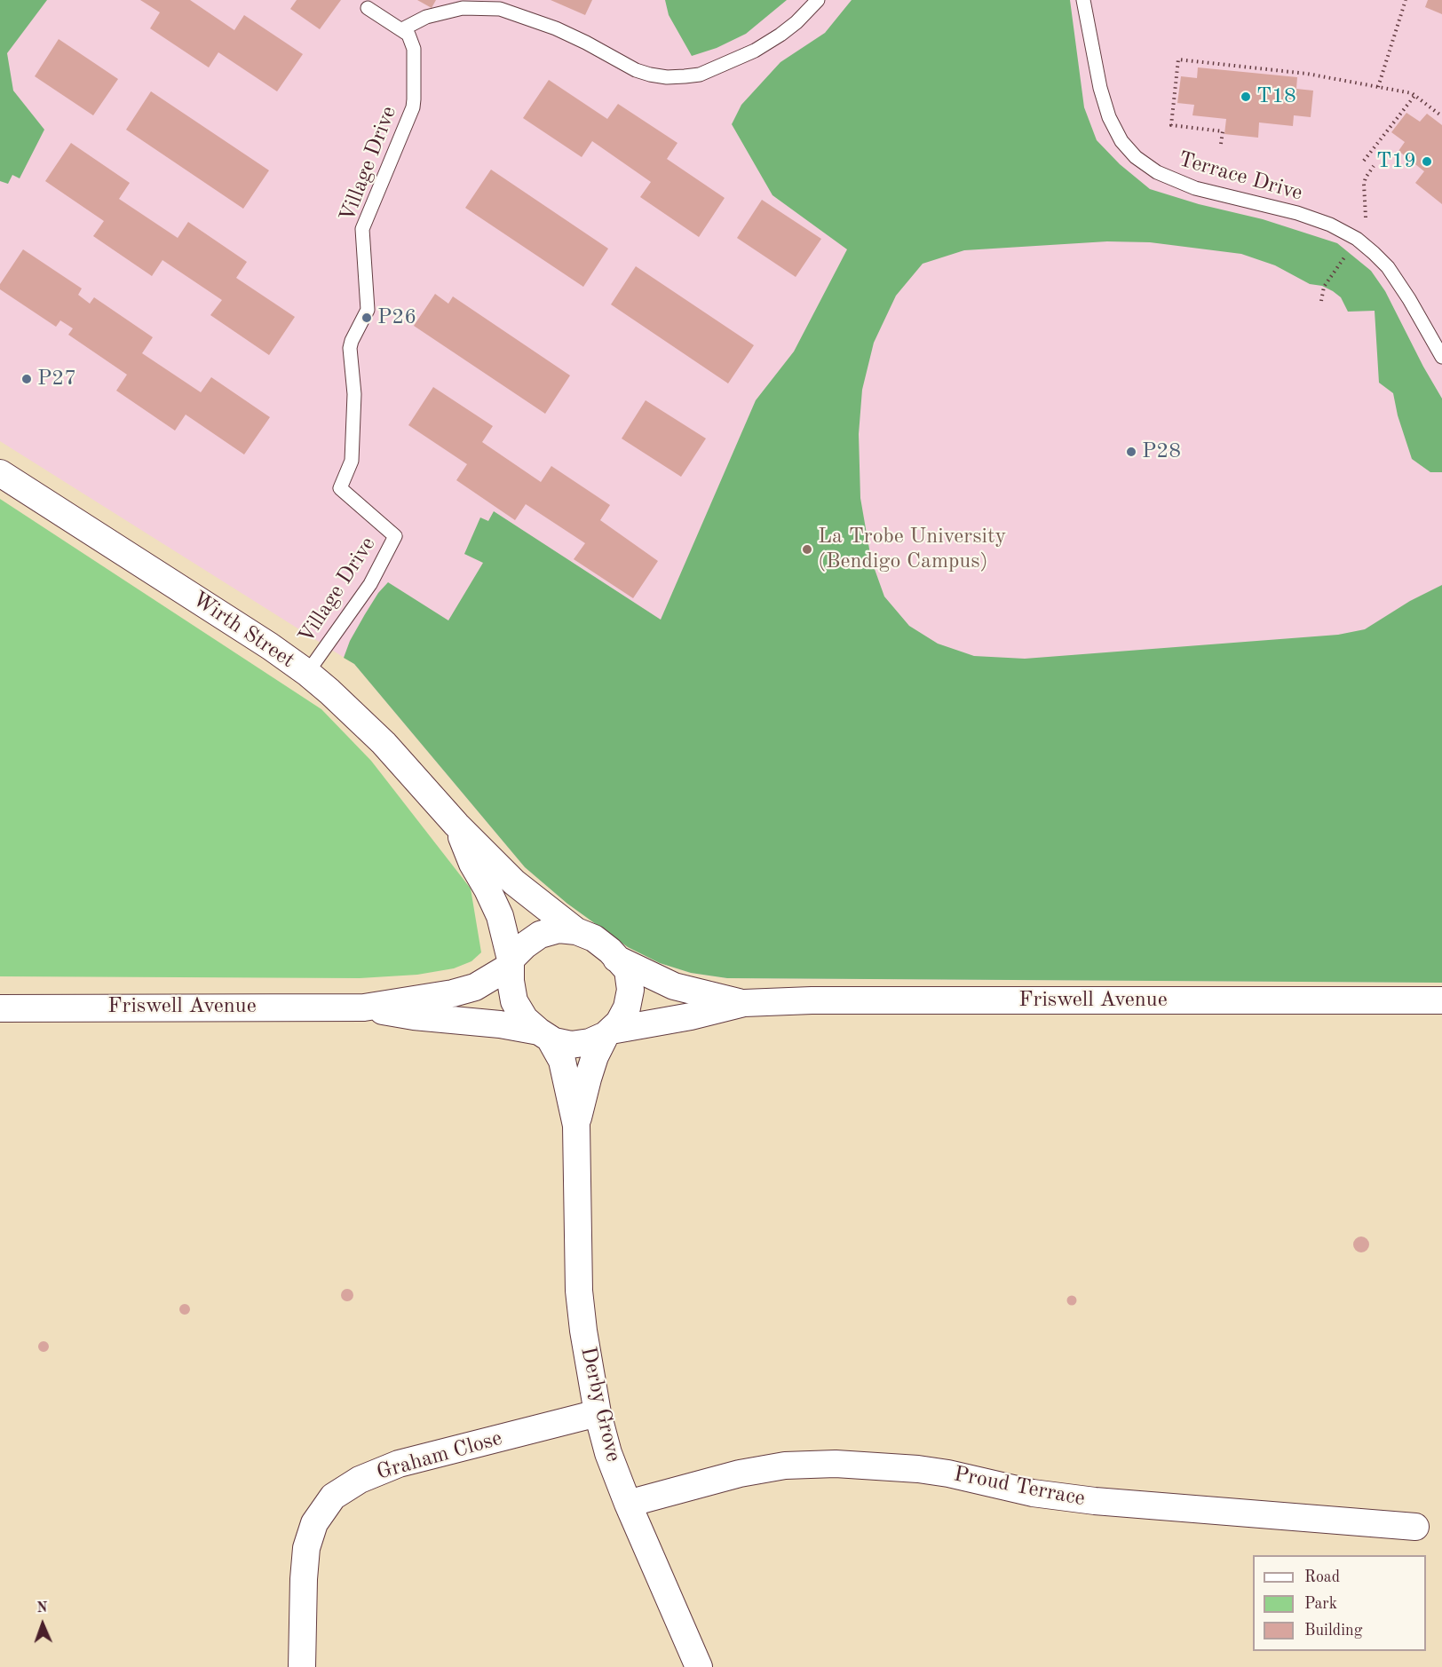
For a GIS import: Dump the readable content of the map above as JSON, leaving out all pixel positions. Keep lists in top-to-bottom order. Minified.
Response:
{"streets":{"street":["Wirth Street","Friswell Avenue","Derby Grove","Graham Close","Proud Terrace"],"lane":["Village Drive","Terrace Drive"]},"crossings":[["Village Drive","Wirth Street"],["Wirth Street","Friswell Avenue"],["Wirth Street","Derby Grove"],["Friswell Avenue","Derby Grove"],["Derby Grove","Graham Close"],["Derby Grove","Proud Terrace"]],"places":["T18","T19","P26","P27","P28","La Trobe University (Bendigo Campus)"],"legend":["Road","Park","Building"],"north":"top"}
